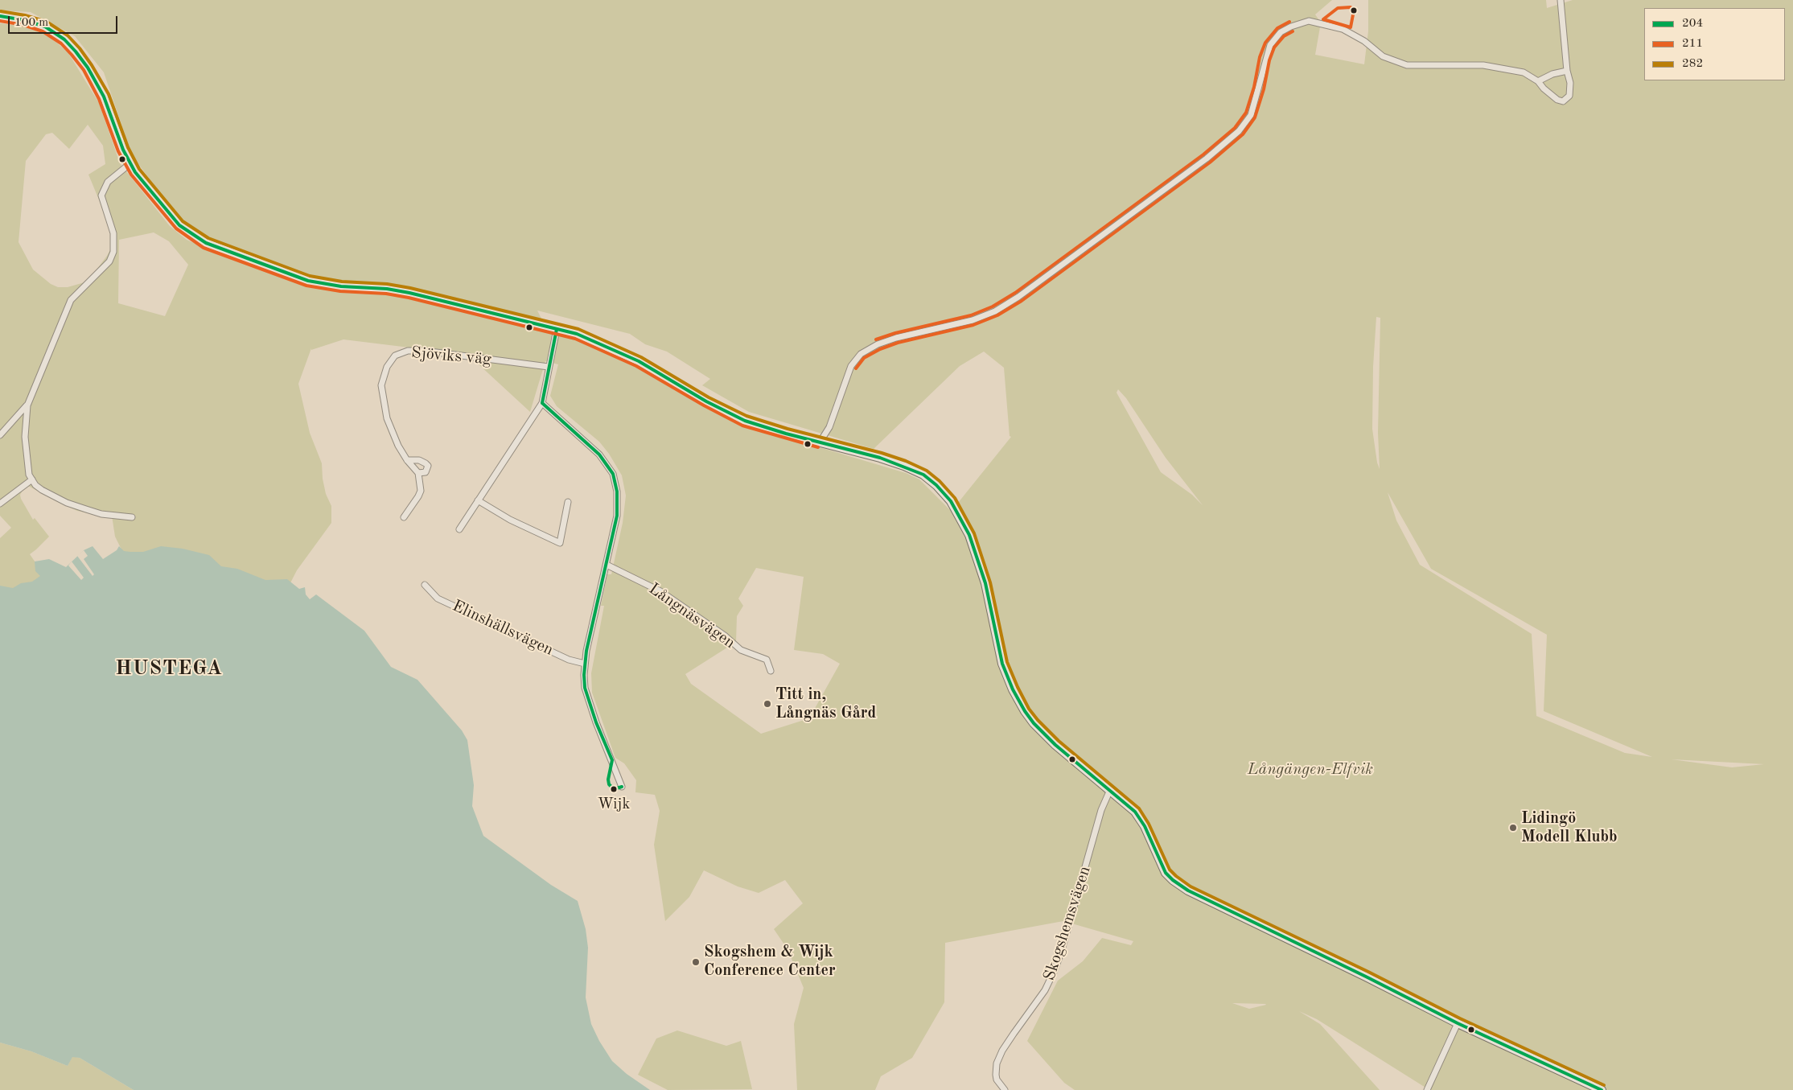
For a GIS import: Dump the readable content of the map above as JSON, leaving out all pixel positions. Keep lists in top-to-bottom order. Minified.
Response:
{"streets":{"street":["Sjöviks väg","Långnäsvägen","Elinshällsvägen","Skogshemsvägen"]},"districts":["HUSTEGA"],"parks":["Långängen-Elfvik"],"places":["Titt in, Långnäs Gård","Wijk","Lidingö Modell Klubb","Skogshem & Wijk Conference Center"],"lines":["transit line 211","transit line 282","transit line 204"],"legend":["204","211","282"],"scale_bar":"100 m"}
